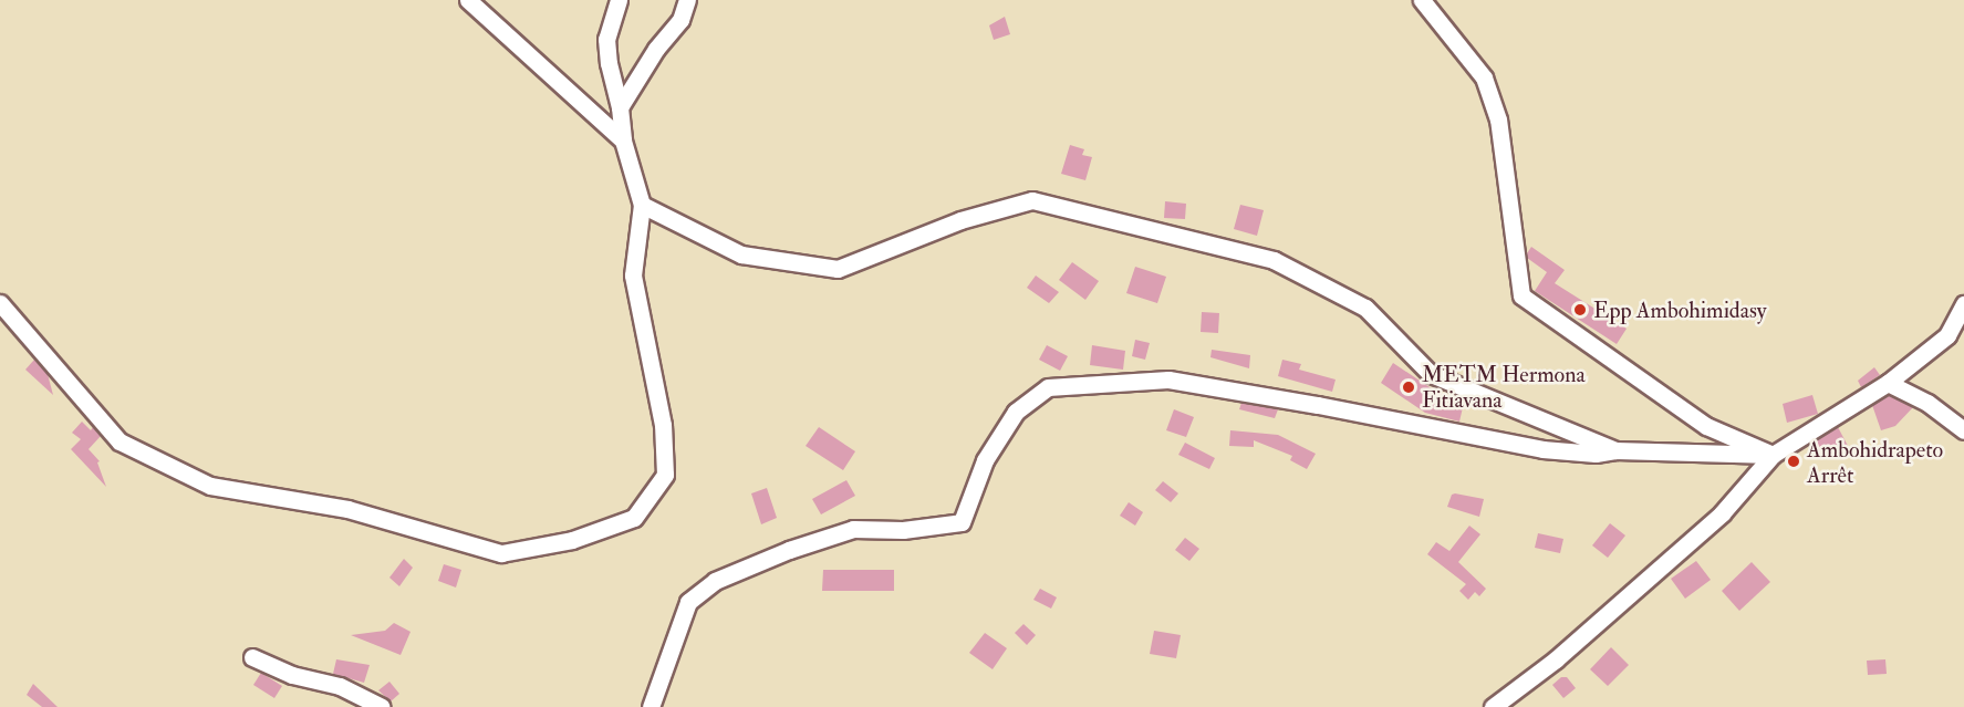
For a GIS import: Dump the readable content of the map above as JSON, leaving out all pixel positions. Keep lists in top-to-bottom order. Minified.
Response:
{"places":["Epp Ambohimidasy","METM Hermona Fitiavana","Ambohidrapeto Arrêt"]}
